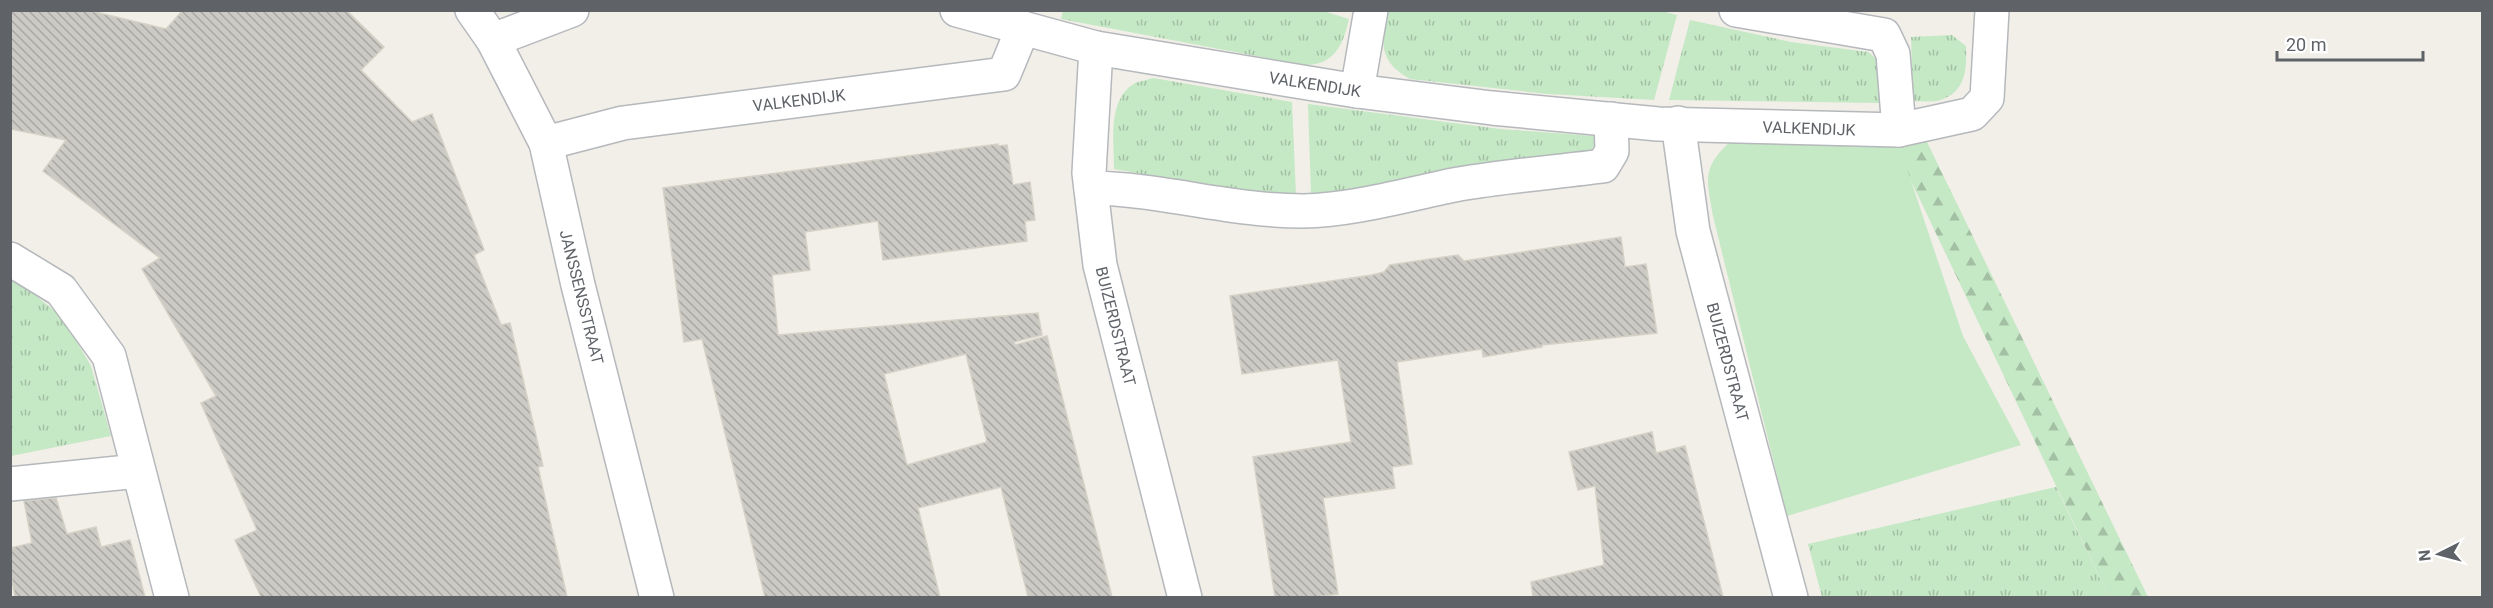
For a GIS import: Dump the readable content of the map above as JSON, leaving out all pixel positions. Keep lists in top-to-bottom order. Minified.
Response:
{"streets":{"street":["VALKENDIJK","JANSSENSSTRAAT","BUIZERDSTRAAT"]},"crossings":[["VALKENDIJK","JANSSENSSTRAAT"],["VALKENDIJK","BUIZERDSTRAAT"]],"scale_bar":"20 m","north":"left"}
